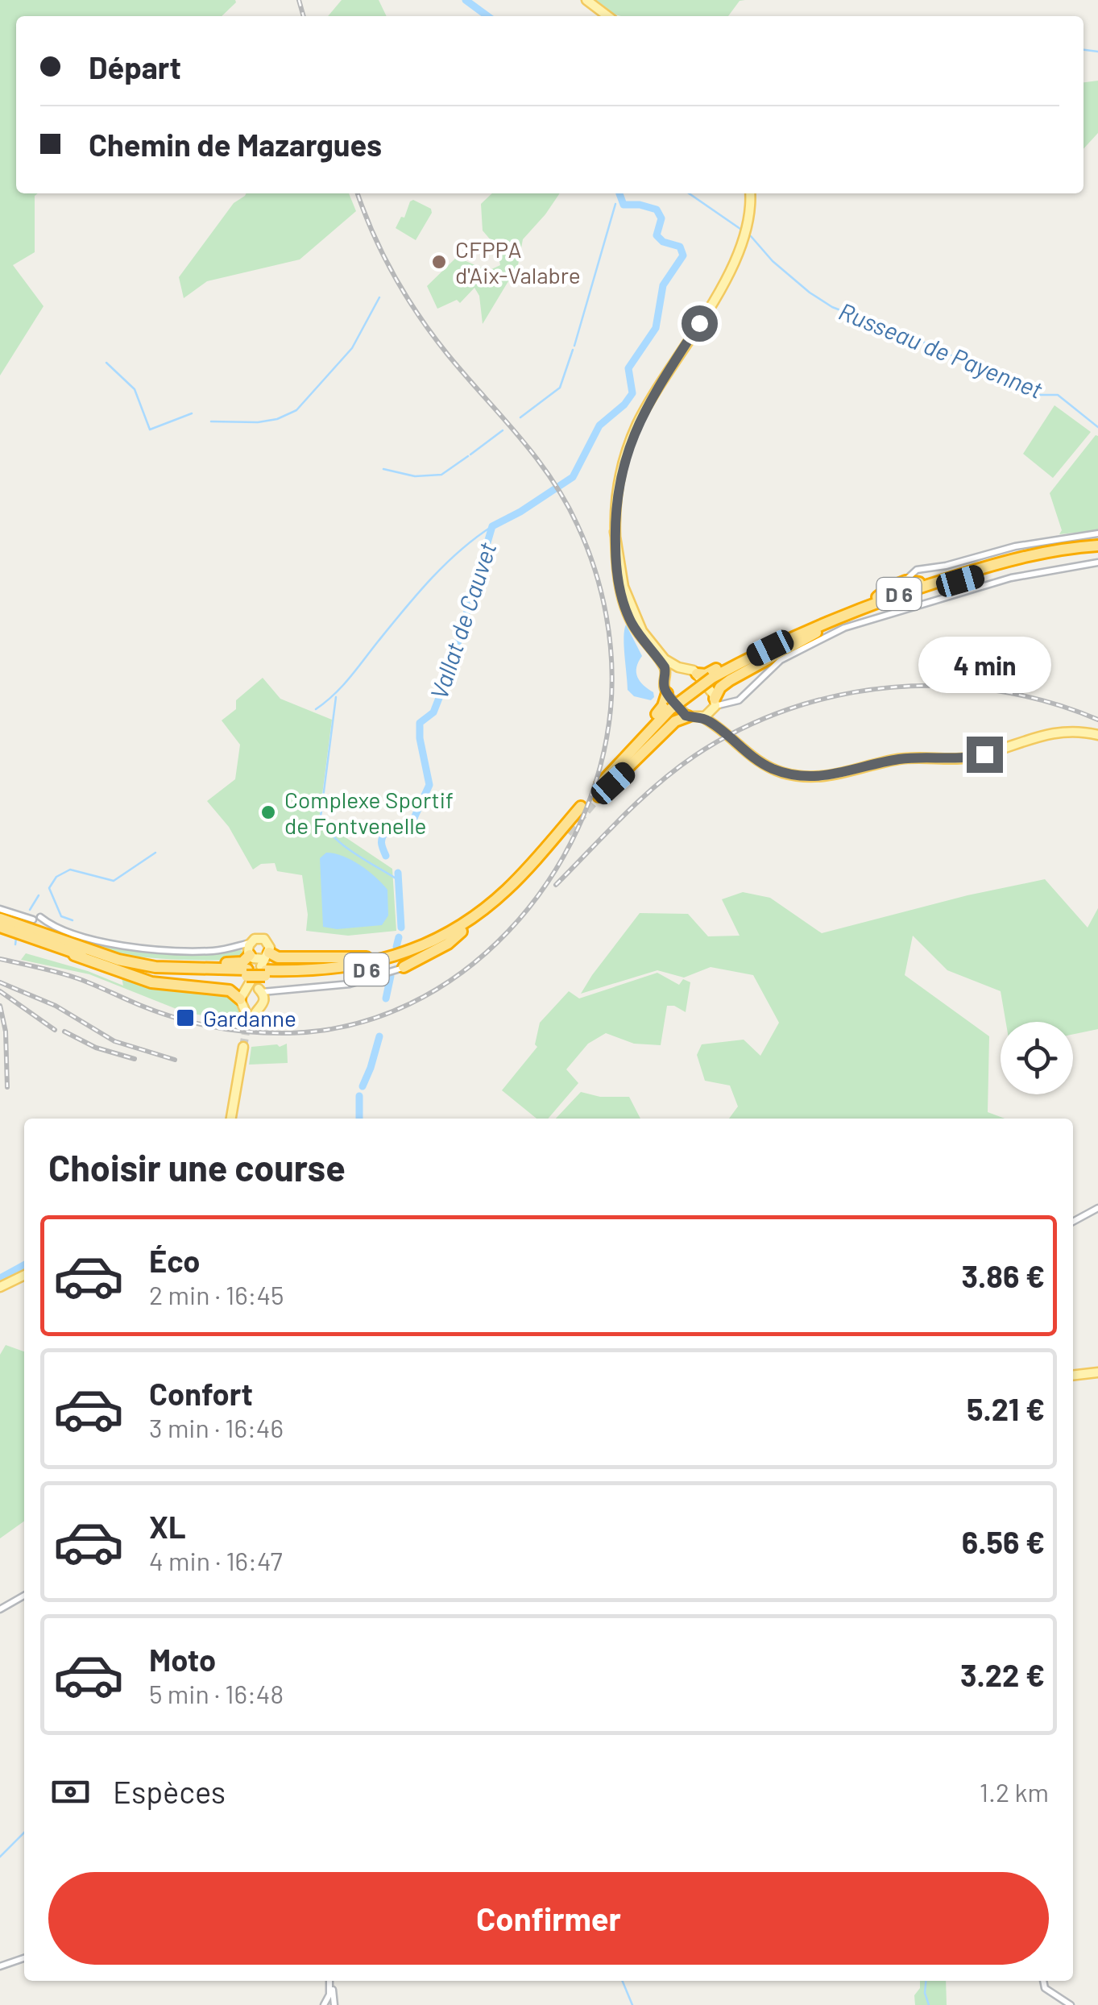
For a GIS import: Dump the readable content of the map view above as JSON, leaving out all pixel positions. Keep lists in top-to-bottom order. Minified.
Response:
{"streets":{"highway":["D 6"]},"water":["Russeau de Payennet","Vallat de Cauvet"],"places":{"other":["CFPPA d'Aix-Valabre","Complexe Sportif de Fontvenelle"],"transit":["Gardanne"]},"page":{"banner":["Départ","Chemin de Mazargues"],"bubble":"4 min","heading":"Choisir une course","list":[{"name":"Éco","note":"2 min · 16:45","value":"3.86 €"},{"name":"Confort","note":"3 min · 16:46","value":"5.21 €"},{"name":"XL","note":"4 min · 16:47","value":"6.56 €"},{"name":"Moto","note":"5 min · 16:48","value":"3.22 €"}],"pay":["Espèces","1.2 km"],"buttons":"Confirmer"}}
